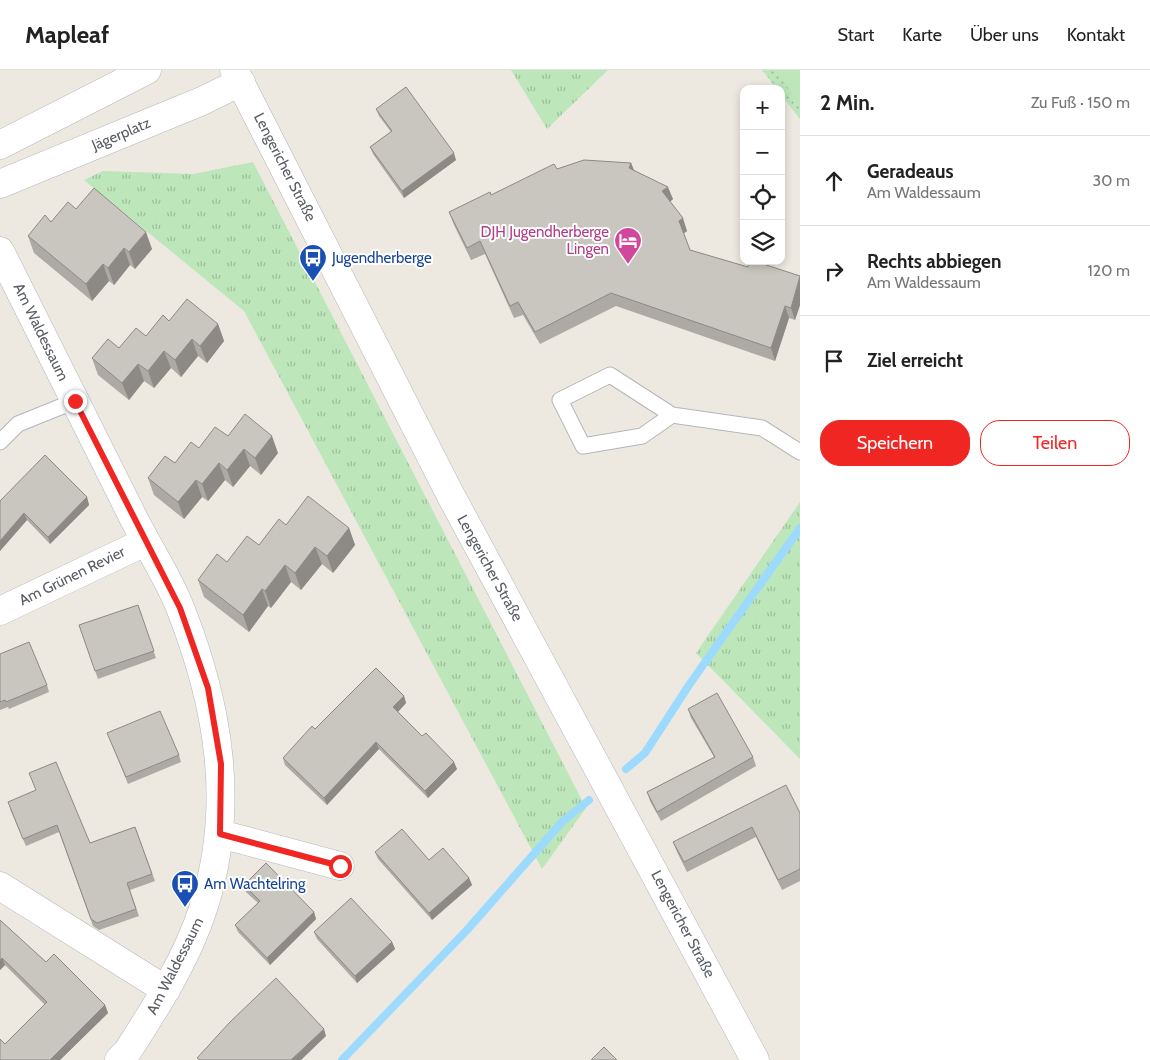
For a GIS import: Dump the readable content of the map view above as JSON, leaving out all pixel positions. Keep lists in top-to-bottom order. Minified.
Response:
{"streets":{"street":["Jägerplatz","Lengericher Straße","Am Waldessaum","Am Grünen Revier"]},"crossings":[["Jägerplatz","Lengericher Straße"],["Am Waldessaum","Am Grünen Revier"]],"places":{"hotel":["DJH Jugendherberge Lingen"],"bus stop":["Jugendherberge","Am Wachtelring"]},"page":{"header":"Mapleaf","nav":["Start","Karte","Über uns","Kontakt"],"heading":["2 Min.","Zu Fuß · 150 m"],"map_buttons":["+","−"],"list":[["Geradeaus","Am Waldessaum","30 m"],["Rechts abbiegen","Am Waldessaum","120 m"],"Ziel erreicht"],"buttons":["Speichern","Teilen"]}}
